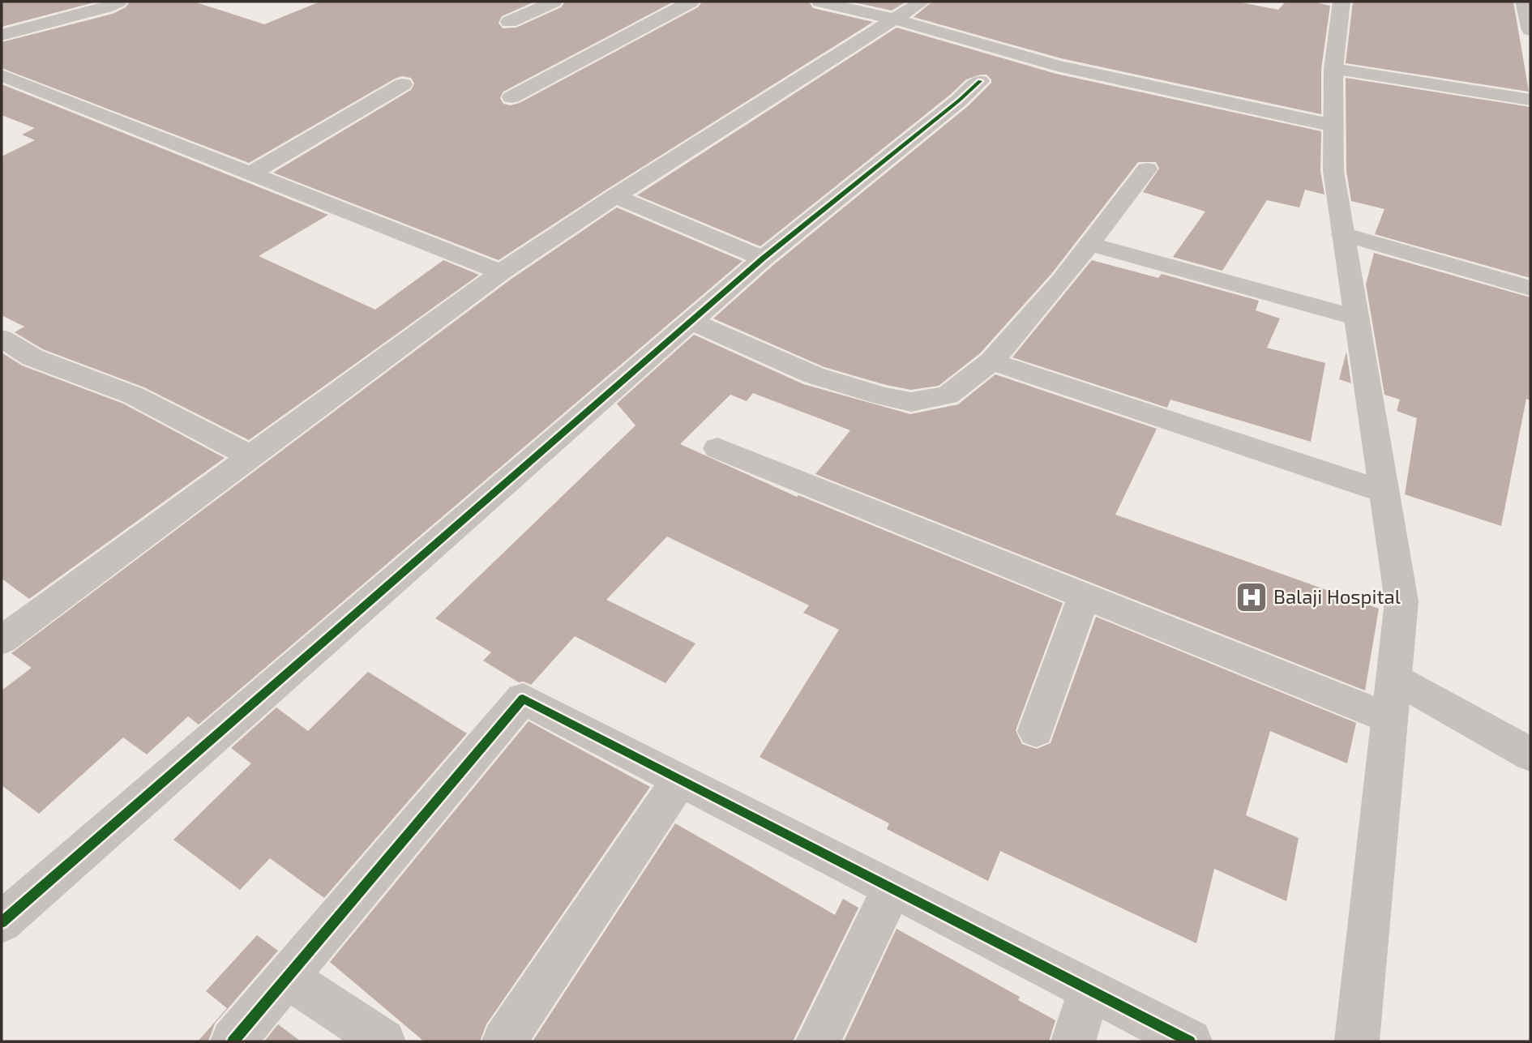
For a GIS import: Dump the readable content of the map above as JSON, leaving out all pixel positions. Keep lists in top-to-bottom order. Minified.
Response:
{"places":{"hospital":["Balaji Hospital"]}}
